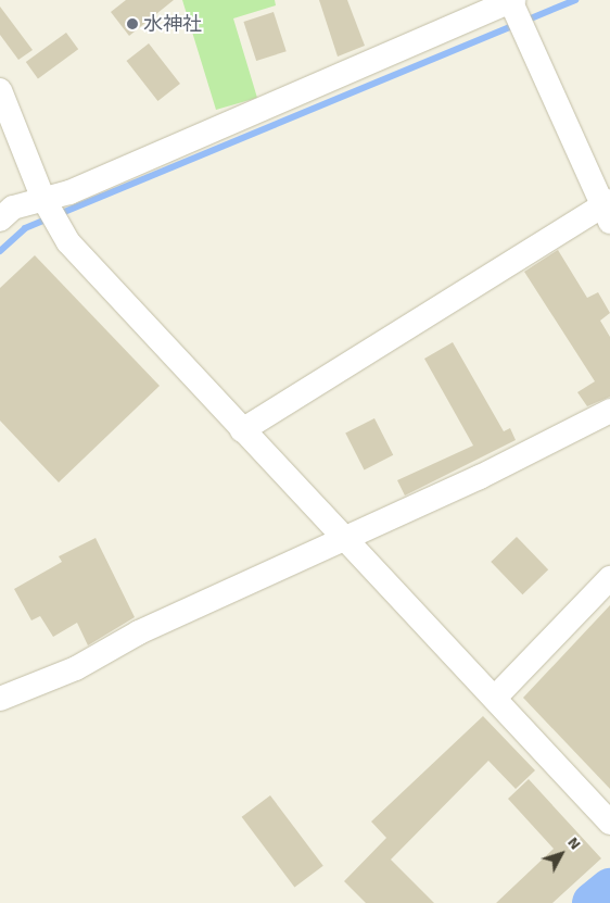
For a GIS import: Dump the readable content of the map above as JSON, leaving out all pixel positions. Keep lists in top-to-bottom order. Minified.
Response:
{"places":["水神社"],"north":"top right"}
